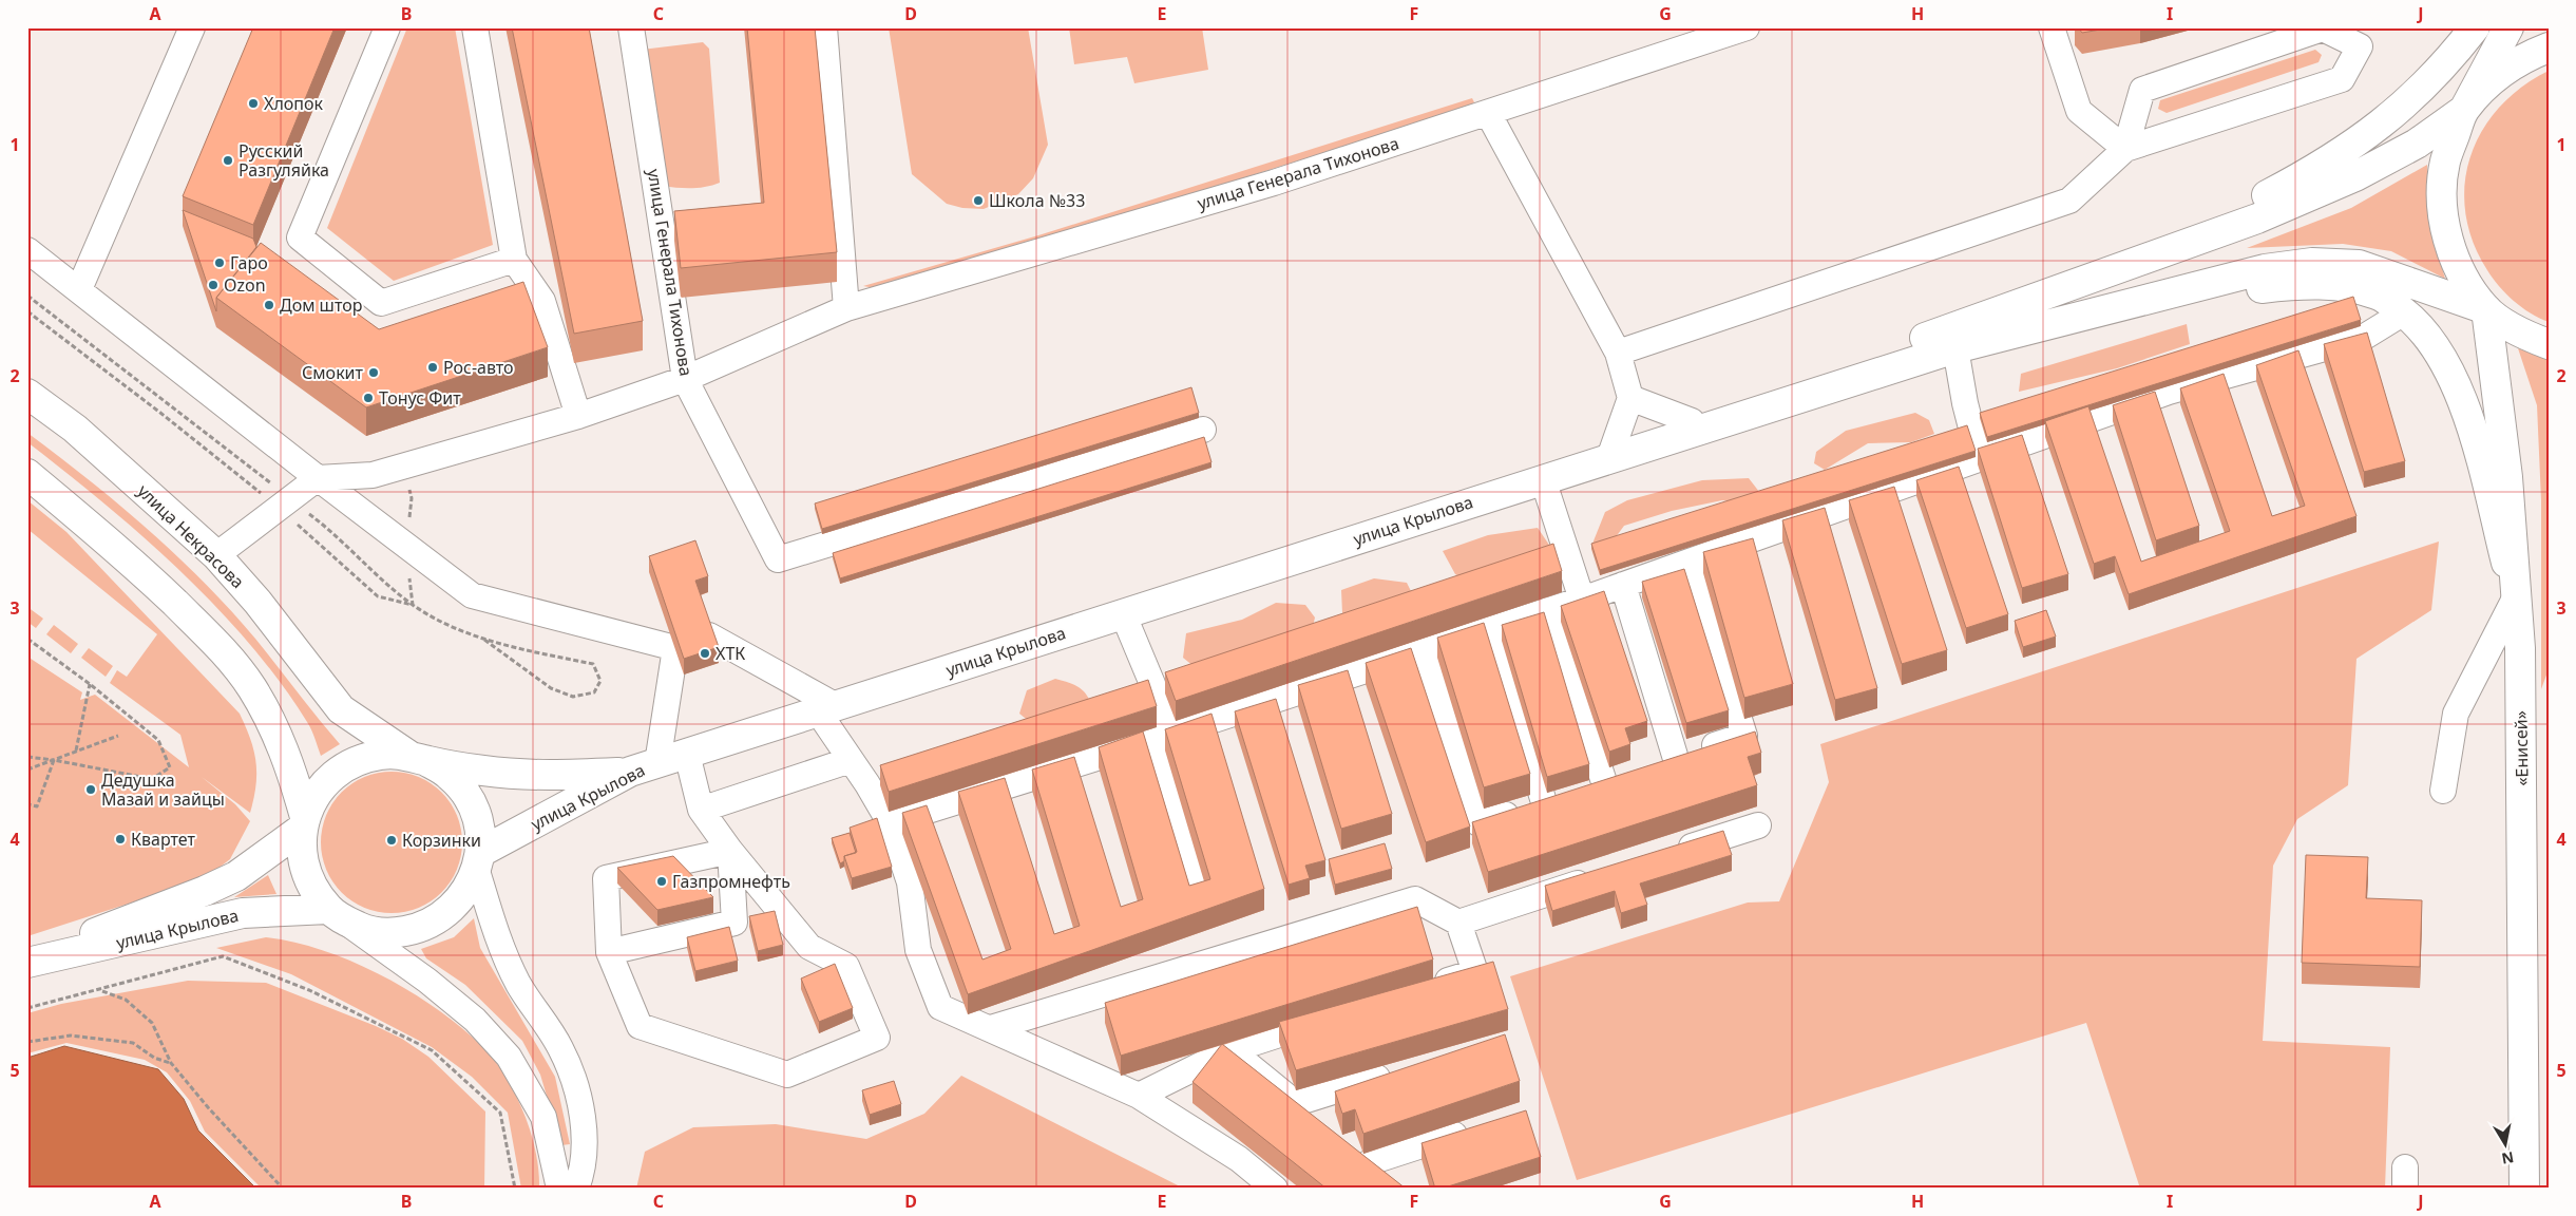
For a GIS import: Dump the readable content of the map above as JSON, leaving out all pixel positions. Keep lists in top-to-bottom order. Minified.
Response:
{"streets":{"main road":["улица Крылова","улица Некрасова","«Енисей»"],"street":["улица Генерала Тихонова"]},"crossings":[["улица Крылова","улица Некрасова"]],"places":["Хлопок","Русский Разгуляйка","Школа №33","Гаро","Ozon","Дом штор","Рос-авто","Смокит","Тонус Фит","ХТК","Дедушка Мазай и зайцы","Квартет","Корзинки","Газпромнефть"],"north":"bottom","grid":{"columns":["A","B","C","D","E","F","G","H","I","J"],"rows":["1","2","3","4","5"]}}
